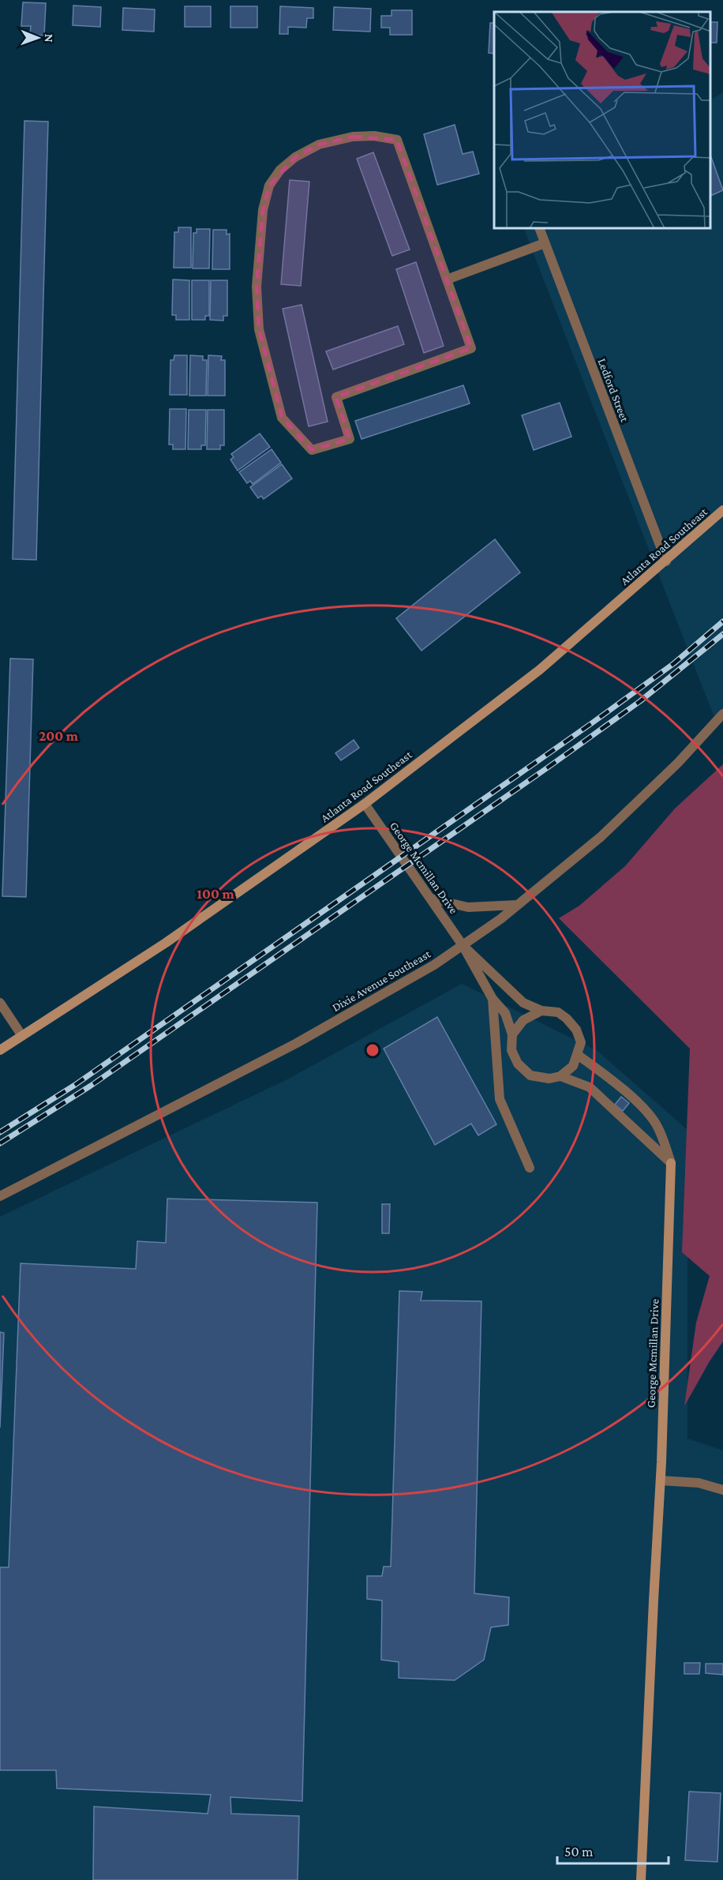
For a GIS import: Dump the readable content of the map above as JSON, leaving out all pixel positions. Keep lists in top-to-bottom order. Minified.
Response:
{"streets":{"main road":["Atlanta Road Southeast","George Mcmillan Drive"],"street":["Ledford Street","Dixie Avenue Southeast"]},"crossings":[["Ledford Street","Atlanta Road Southeast"],["Atlanta Road Southeast","George Mcmillan Drive"],["George Mcmillan Drive","Dixie Avenue Southeast"]],"scale_bar":"50 m","north":"right","rings":["200 m","100 m"]}
